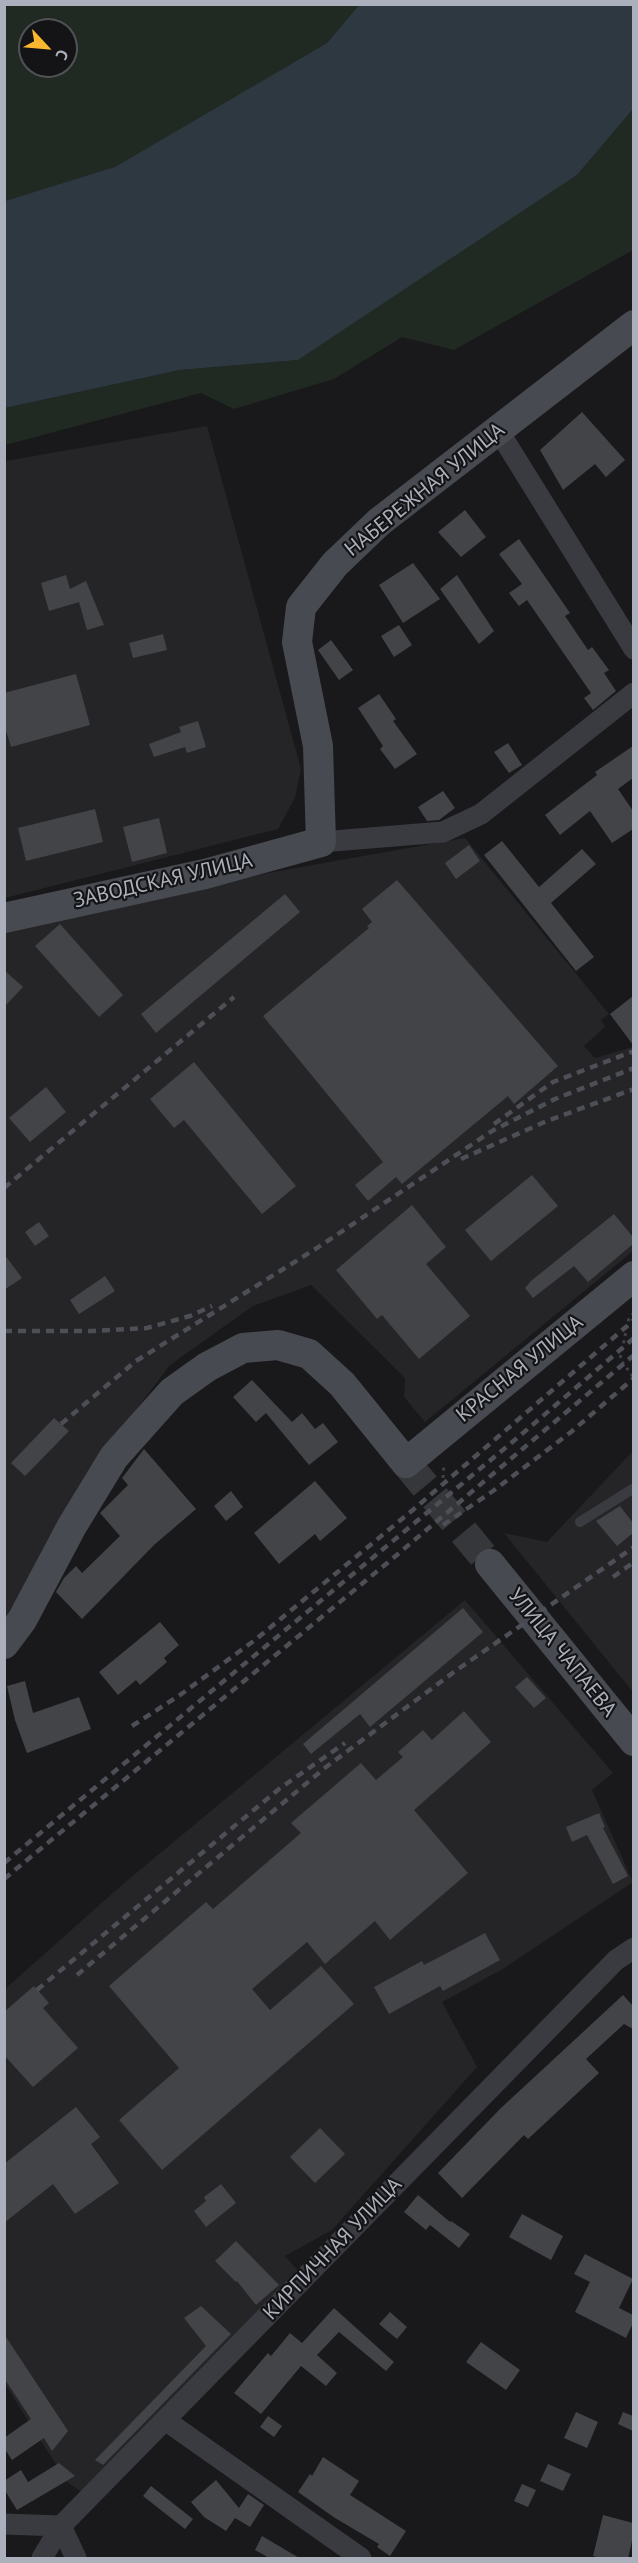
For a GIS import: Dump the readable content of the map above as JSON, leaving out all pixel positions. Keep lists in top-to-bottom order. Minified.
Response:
{"streets":{"main road":["НАБЕРЕЖНАЯ УЛИЦА","ЗАВОДСКАЯ УЛИЦА","КРАСНАЯ УЛИЦА","УЛИЦА ЧАПАЕВА"],"street":["КИРПИЧНАЯ УЛИЦА"]},"crossings":[["НАБЕРЕЖНАЯ УЛИЦА","ЗАВОДСКАЯ УЛИЦА"]],"north":"bottom right"}
